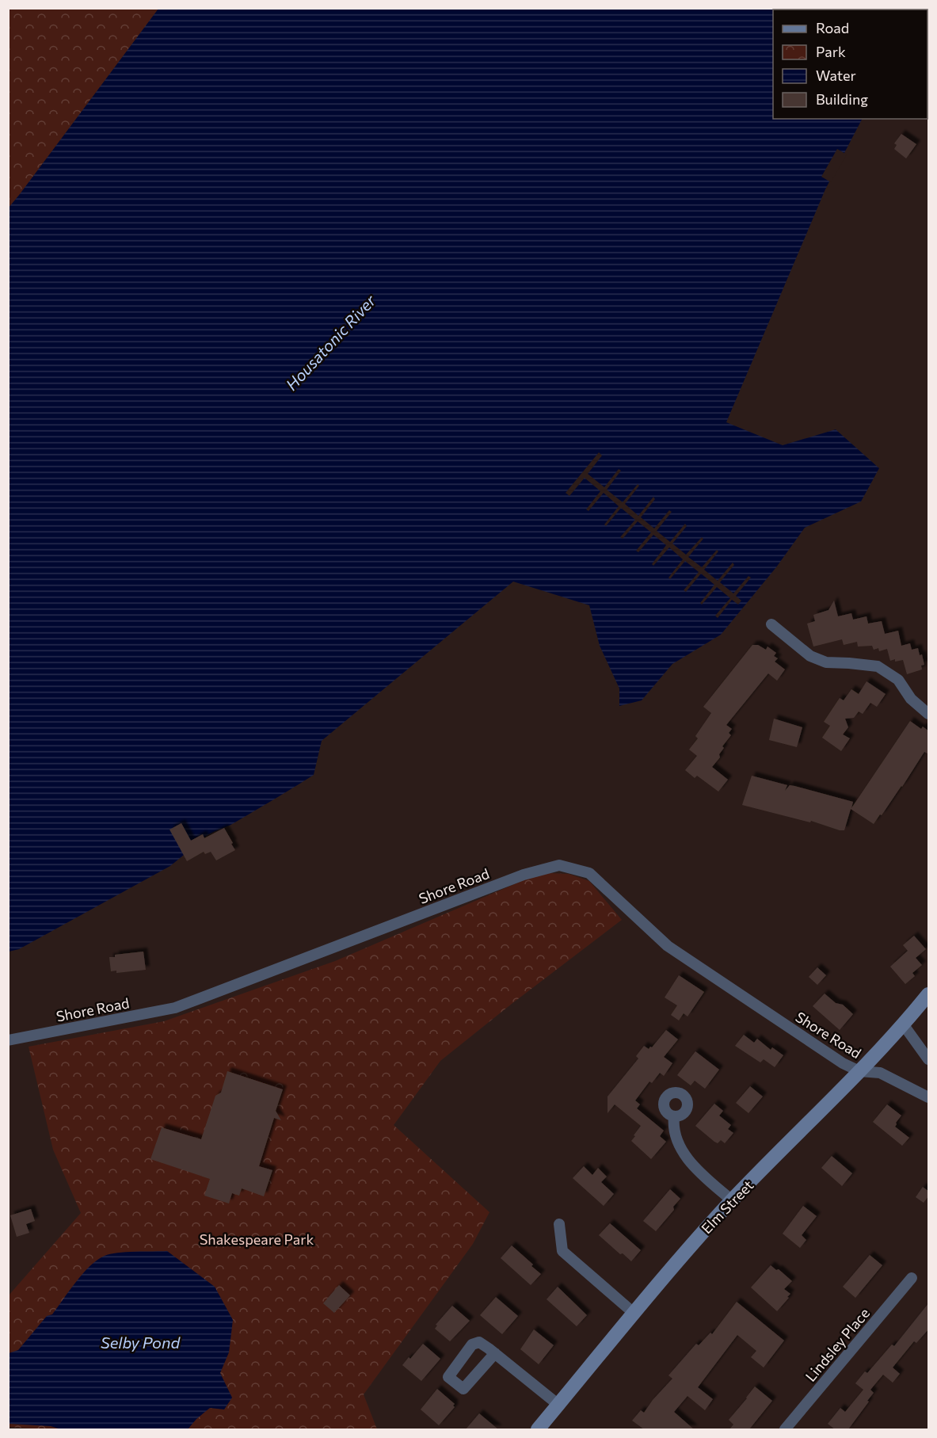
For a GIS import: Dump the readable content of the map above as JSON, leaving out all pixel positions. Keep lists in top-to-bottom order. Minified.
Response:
{"streets":{"street":["Shore Road","Elm Street","Lindsley Place"]},"crossings":[["Shore Road","Elm Street"]],"water":["Housatonic River","Selby Pond"],"parks":["Shakespeare Park"],"legend":["Road","Park","Water","Building"]}
